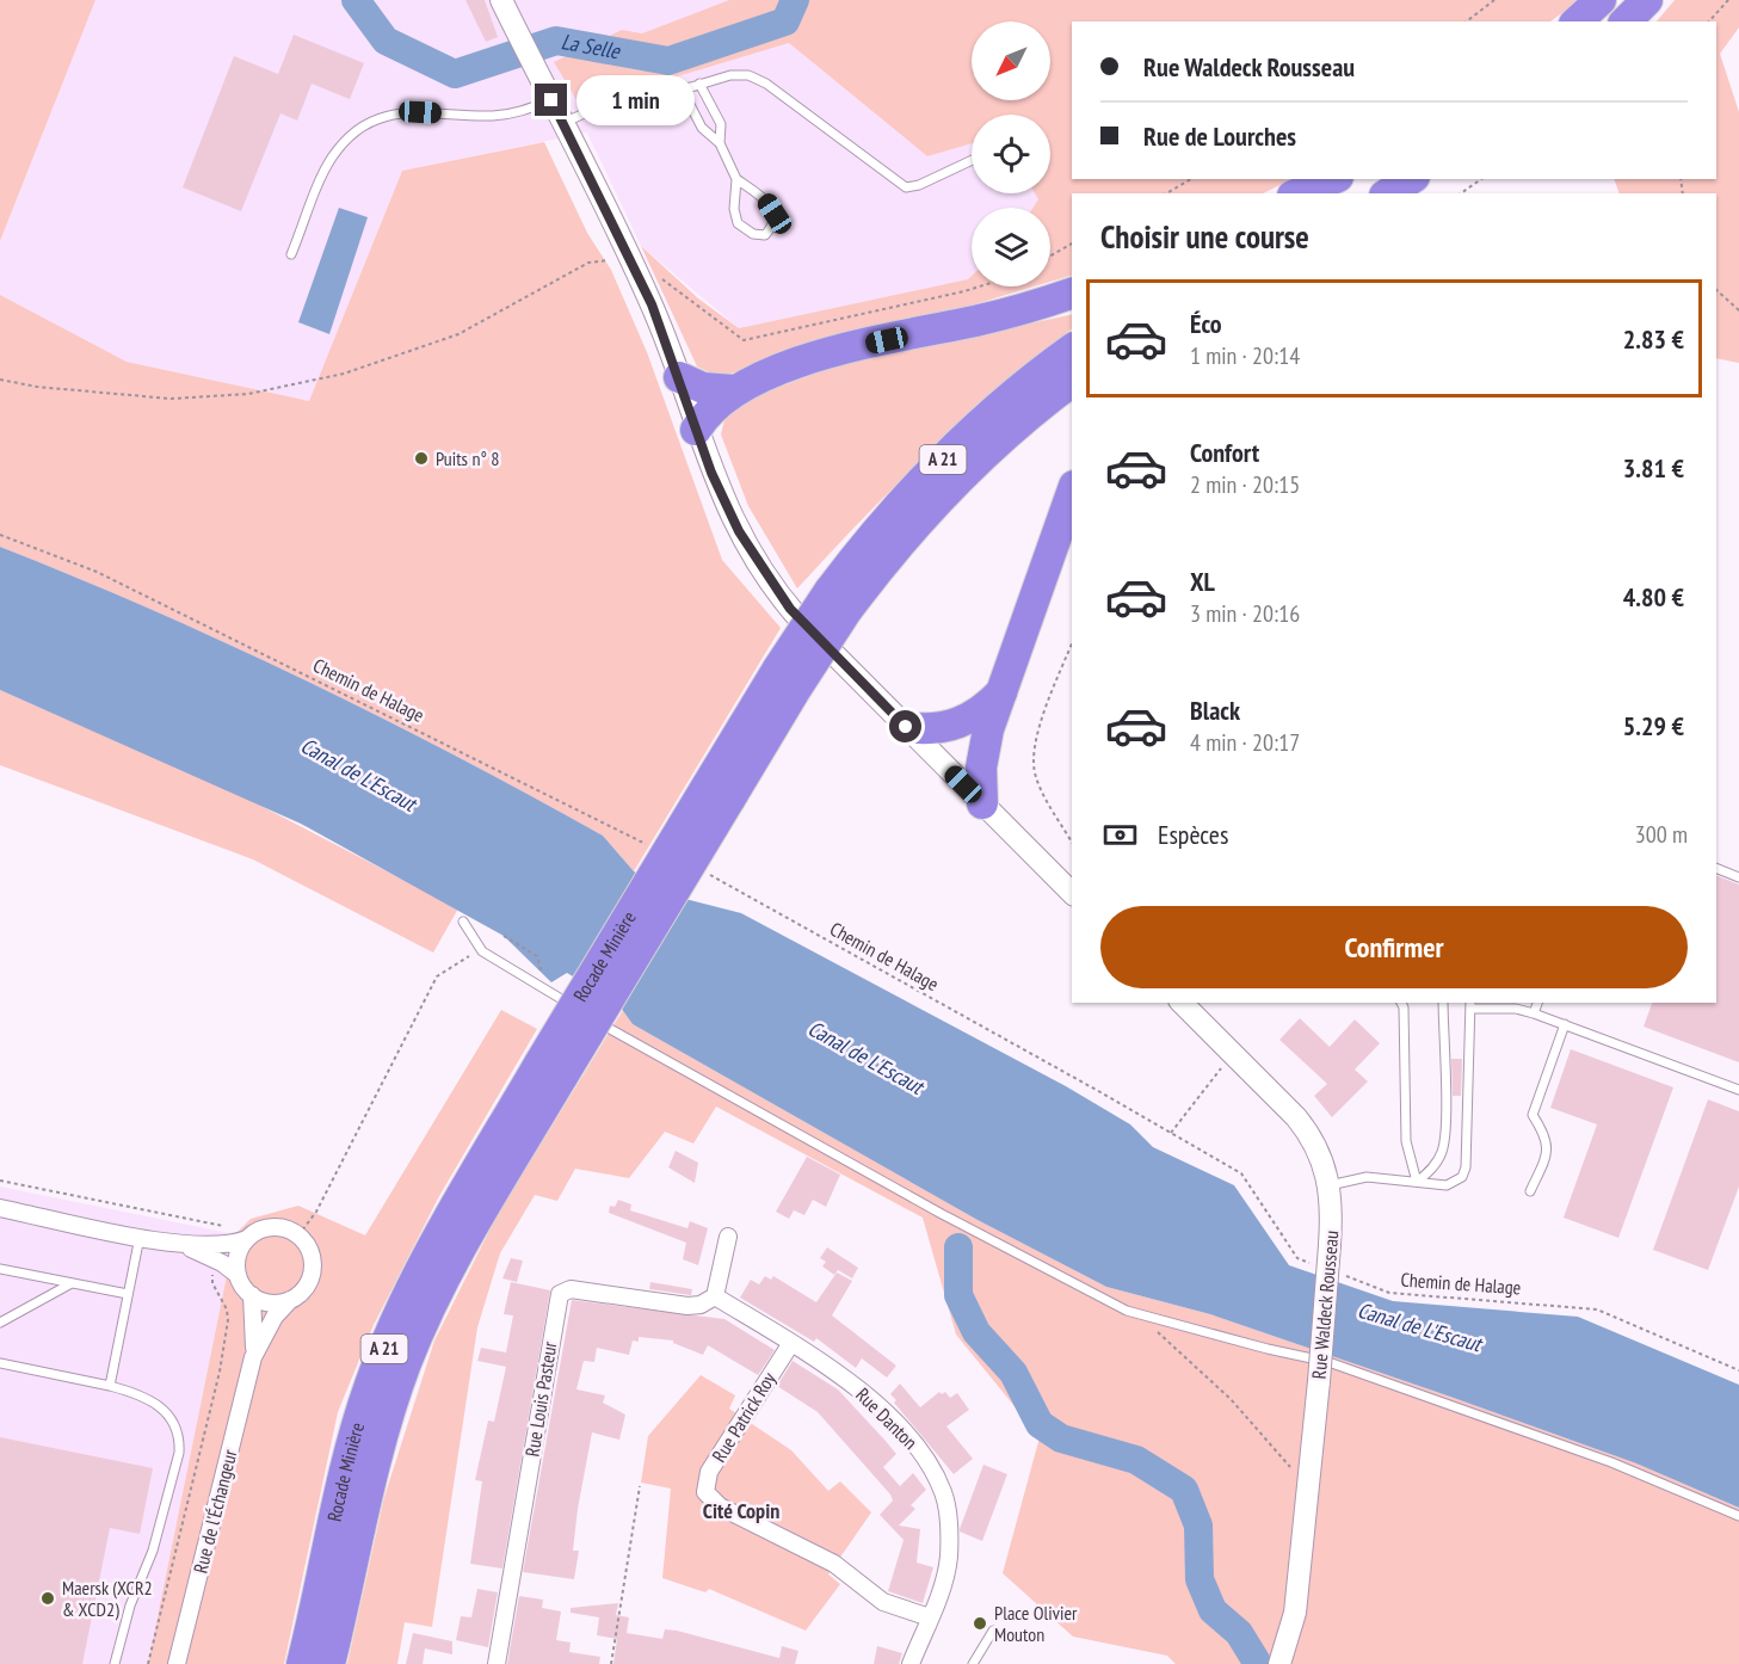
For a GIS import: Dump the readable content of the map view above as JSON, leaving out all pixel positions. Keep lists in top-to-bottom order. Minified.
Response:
{"streets":{"highway":["A 21","Rocade Minière"],"street":["Rue Waldeck Rousseau","Rue Louis Pasteur","Rue Patrick Roy","Rue Danton","Rue de l'Échangeur"],"path":["Chemin de Halage"]},"crossings":[["Rue Louis Pasteur","Rue Danton"],["Rue Patrick Roy","Rue Danton"]],"districts":["Cité Copin"],"water":["La Selle","Canal de L'Escaut"],"places":["Puits n° 8","Maersk (XCR2 & XCD2)","Place Olivier Mouton"],"north":"bottom left","page":{"banner":["Rue Waldeck Rousseau","Rue de Lourches"],"bubble":"1 min","heading":"Choisir une course","list":[{"name":"Éco","note":"1 min · 20:14","value":"2.83 €"},{"name":"Confort","note":"2 min · 20:15","value":"3.81 €"},{"name":"XL","note":"3 min · 20:16","value":"4.80 €"},{"name":"Black","note":"4 min · 20:17","value":"5.29 €"}],"pay":["Espèces","300 m"],"buttons":"Confirmer"}}
